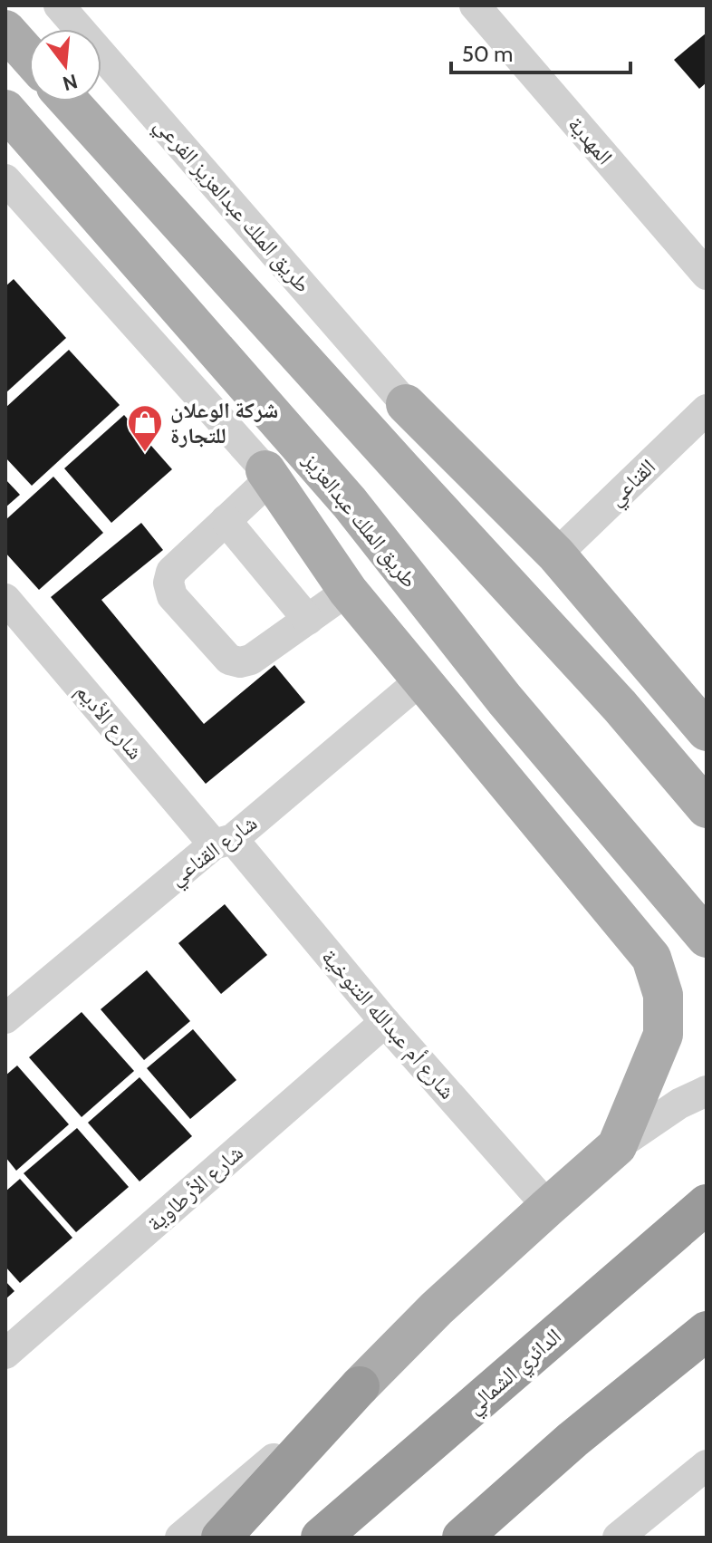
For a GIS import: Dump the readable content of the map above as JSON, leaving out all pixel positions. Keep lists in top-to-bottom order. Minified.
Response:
{"streets":{"highway":["الدائري الشمالي"],"main road":["طريق الملك عبدالعزيز"],"street":["المهدية","طريق الملك عبدالعزيز الفرعي","القناعي","شارع الأديم","شارع القناعي","شارع أم عبدالله التنوخية","شارع الأرطاوية"]},"crossings":[["شارع الأديم","شارع القناعي"],["شارع الأديم","شارع أم عبدالله التنوخية"],["شارع القناعي","شارع أم عبدالله التنوخية"],["شارع أم عبدالله التنوخية","شارع الأرطاوية"]],"places":{"shop":["شركة الوعلان للتجارة"]},"scale_bar":"50 m","north":"bottom"}
